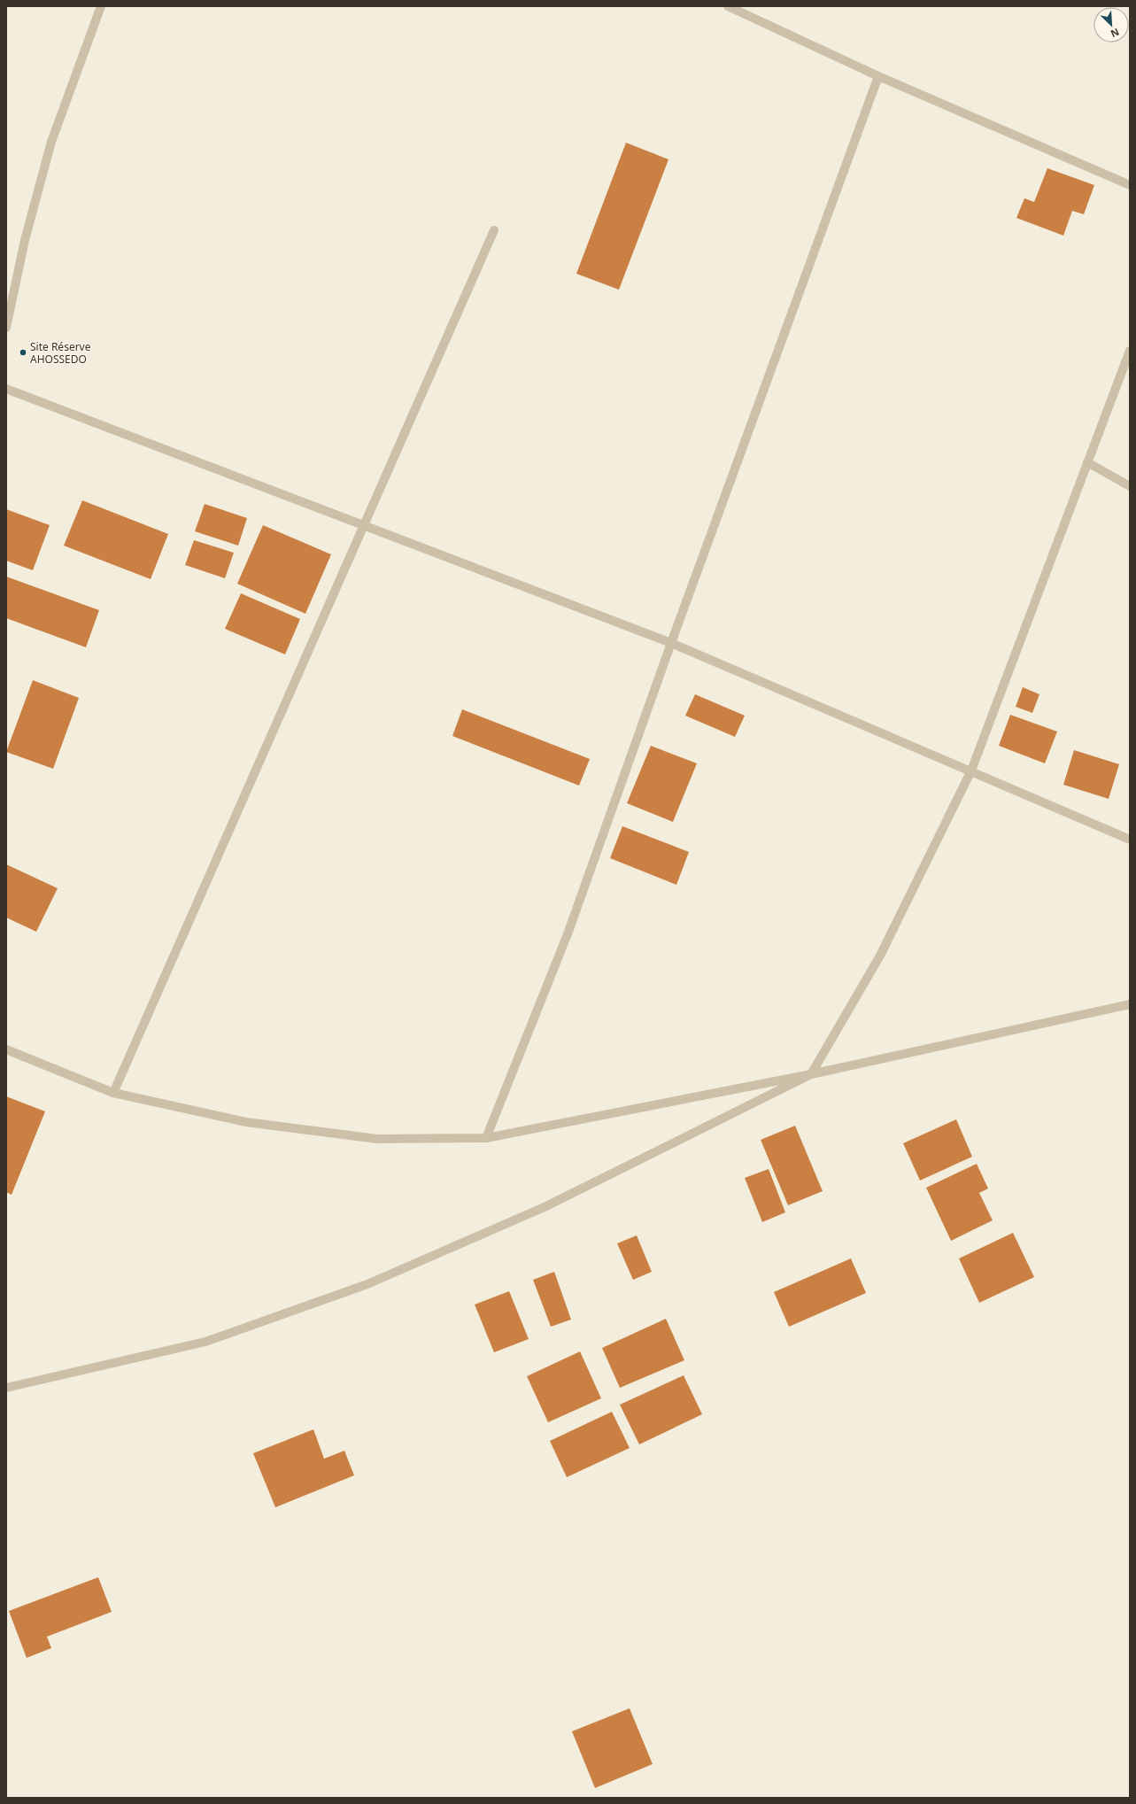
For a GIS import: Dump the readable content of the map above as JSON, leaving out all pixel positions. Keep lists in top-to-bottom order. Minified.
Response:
{"places":["Site Réserve AHOSSEDO"],"north":"bottom right"}
